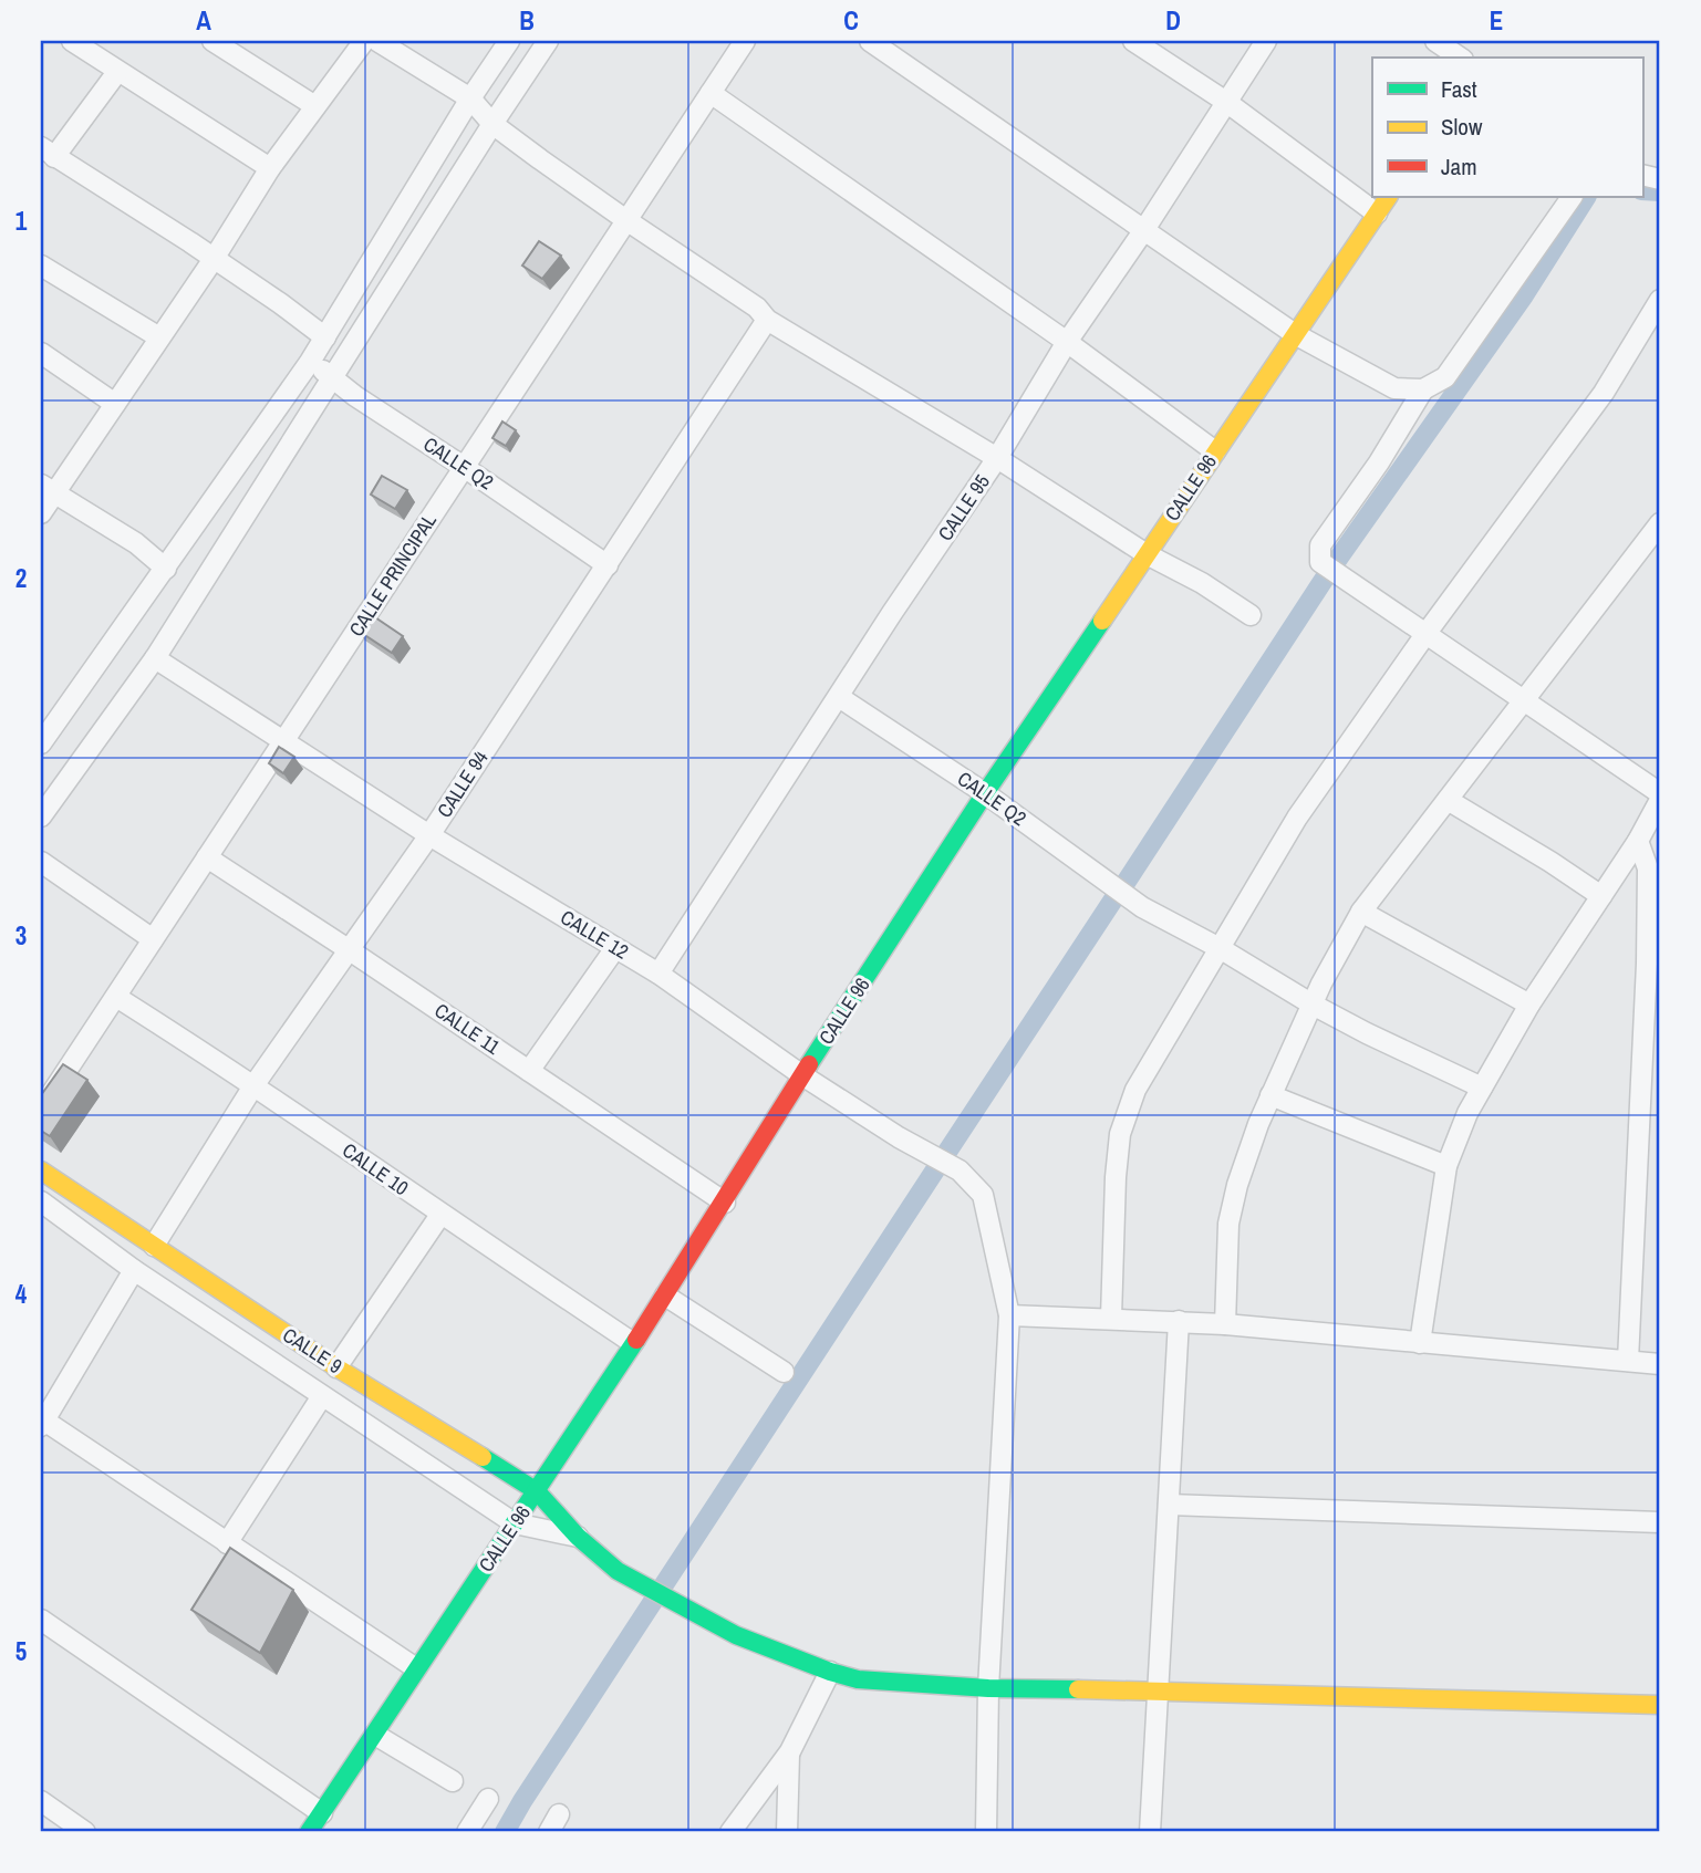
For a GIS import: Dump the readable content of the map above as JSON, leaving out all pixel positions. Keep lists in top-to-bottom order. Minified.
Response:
{"streets":{"street":["CALLE Q2","CALLE 96","CALLE 95","CALLE PRINCIPAL","CALLE 94","CALLE 12","CALLE 11","CALLE 10","CALLE 9"]},"crossings":[["CALLE Q2","CALLE 96"],["CALLE Q2","CALLE 95"],["CALLE Q2","CALLE PRINCIPAL"],["CALLE Q2","CALLE 94"],["CALLE 96","CALLE 12"],["CALLE 96","CALLE 11"],["CALLE 96","CALLE 10"],["CALLE 96","CALLE 9"],["CALLE 95","CALLE 12"],["CALLE PRINCIPAL","CALLE 12"],["CALLE PRINCIPAL","CALLE 11"],["CALLE PRINCIPAL","CALLE 10"],["CALLE 94","CALLE 12"],["CALLE 94","CALLE 11"],["CALLE 94","CALLE 10"],["CALLE 94","CALLE 9"],["CALLE 12","CALLE 9"]],"legend":["Fast","Slow","Jam"],"grid":{"columns":["A","B","C","D","E"],"rows":["1","2","3","4","5"]}}
